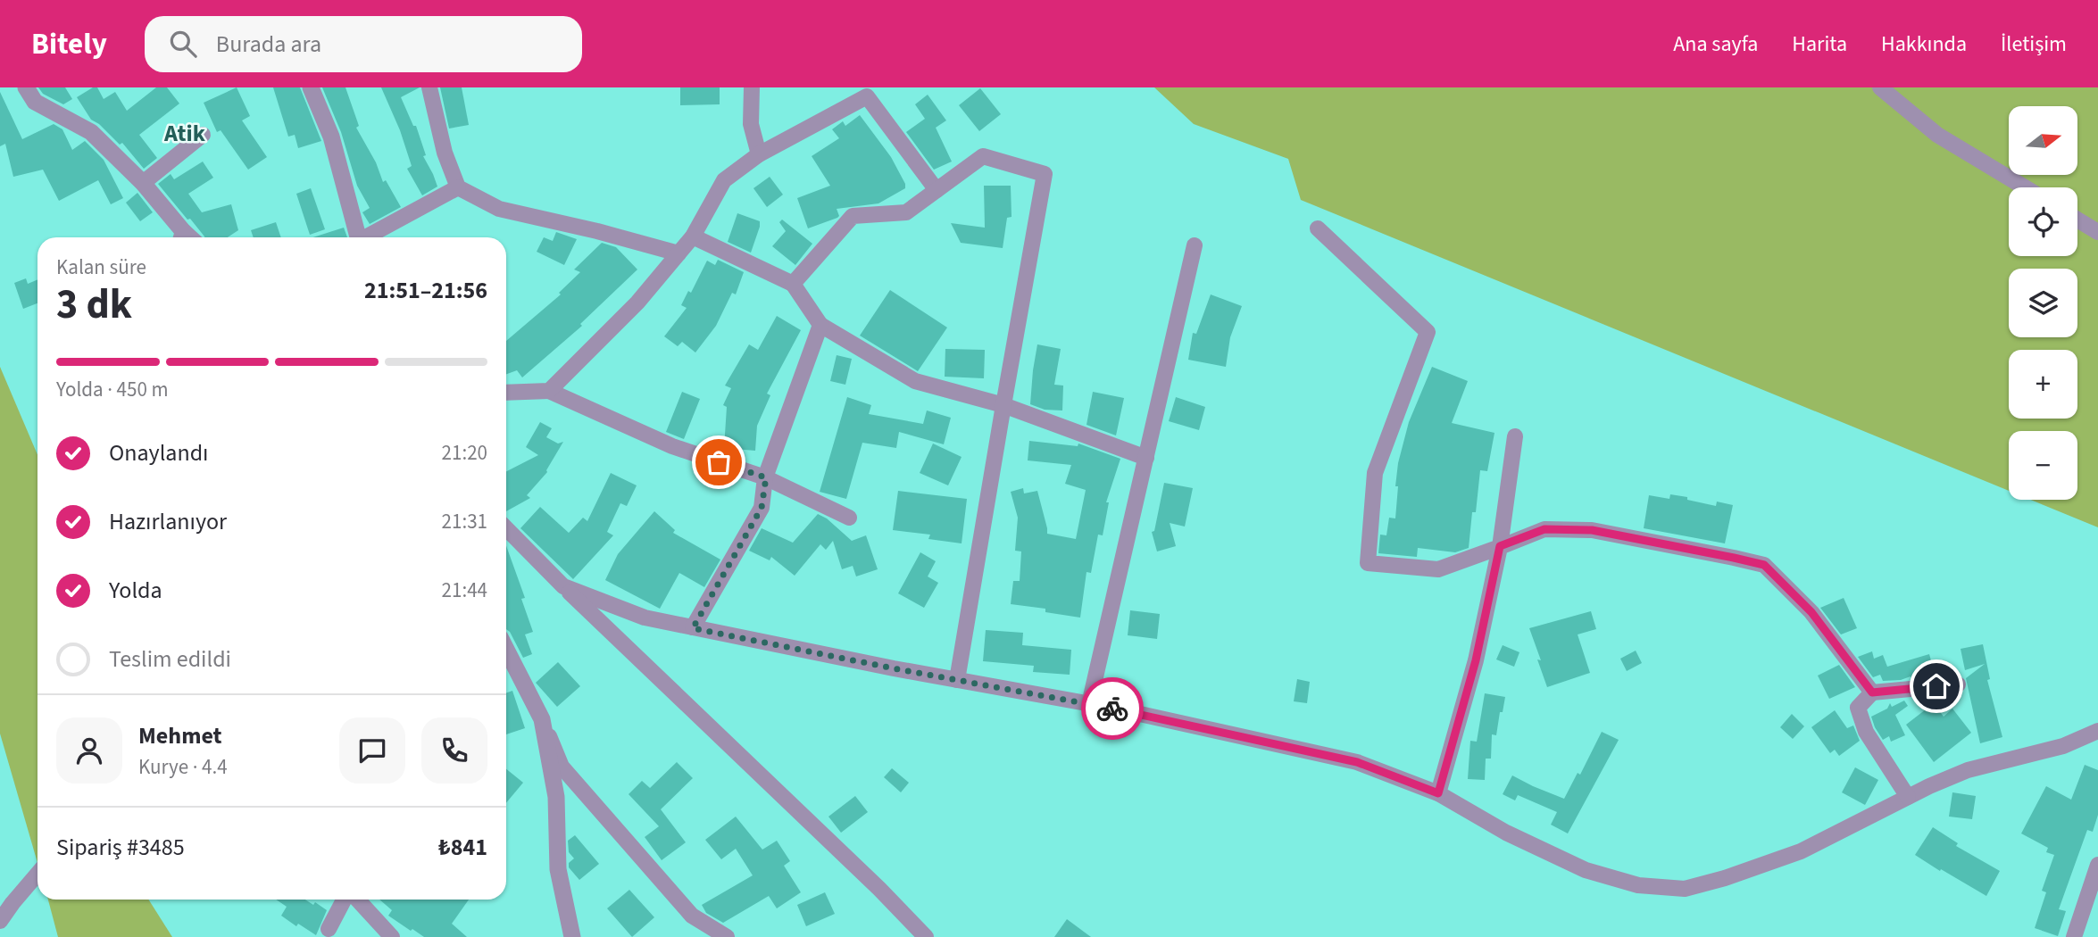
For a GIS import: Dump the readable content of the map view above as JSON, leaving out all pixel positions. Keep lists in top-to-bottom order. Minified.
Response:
{"districts":["Atik"],"north":"right","page":{"header":"Bitely","search":"Burada ara","nav":["Ana sayfa","Harita","Hakkında","İletişim"],"map_buttons":["+","−"],"heading":["3 dk","Kalan süre","21:51–21:56"],"panel":["Mehmet","Kurye · 4.4","Sipariş #3485","₺841"],"bar":"Yolda · 450 m","list":[["Onaylandı","21:20"],["Hazırlanıyor","21:31"],["Yolda","21:44"],"Teslim edildi"]}}
